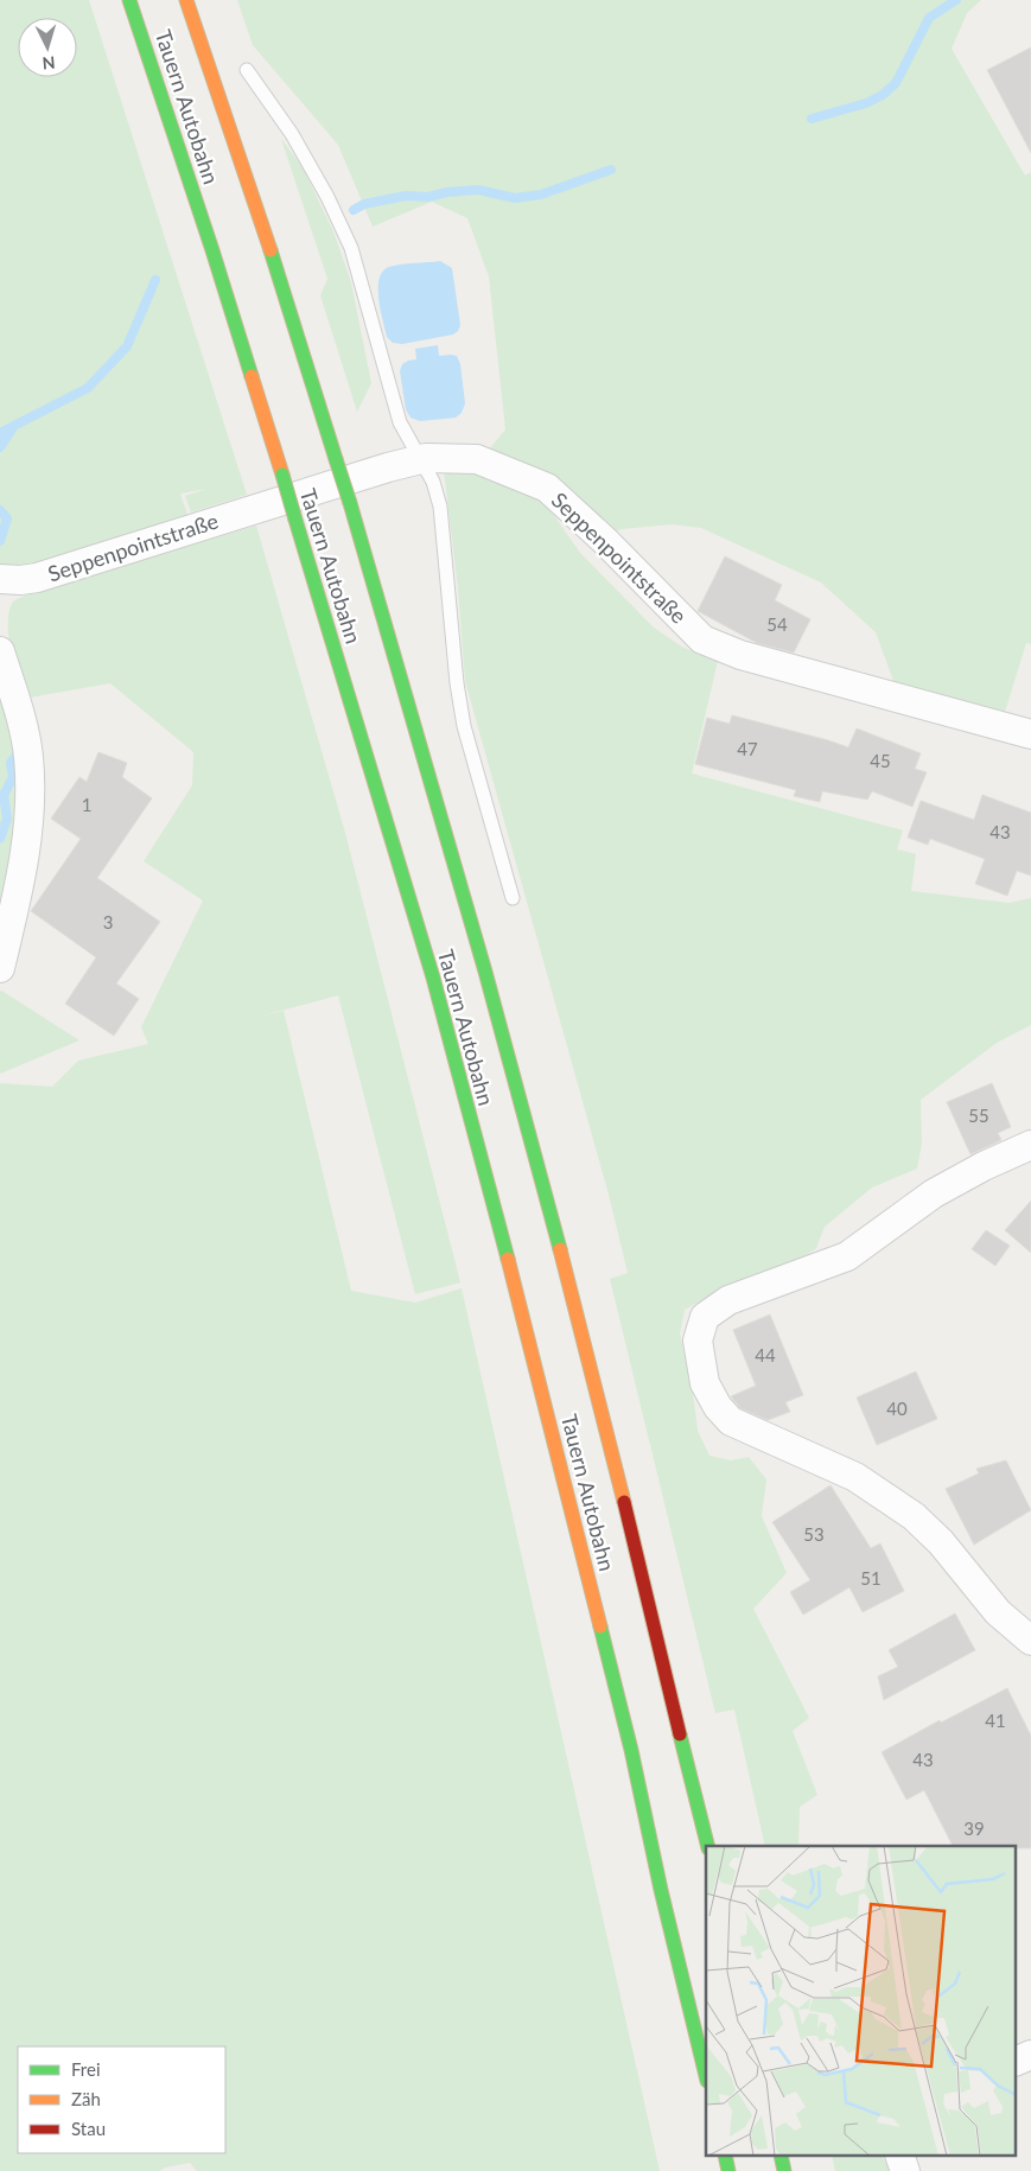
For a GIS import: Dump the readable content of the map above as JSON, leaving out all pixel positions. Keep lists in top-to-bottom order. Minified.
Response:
{"streets":{"highway":["Tauern Autobahn"],"street":["Seppenpointstraße"]},"house_numbers":["54","47","45","1","43","3","55","44","40","53","51","41","43","39"],"legend":["Frei","Zäh","Stau"],"north":"bottom"}
